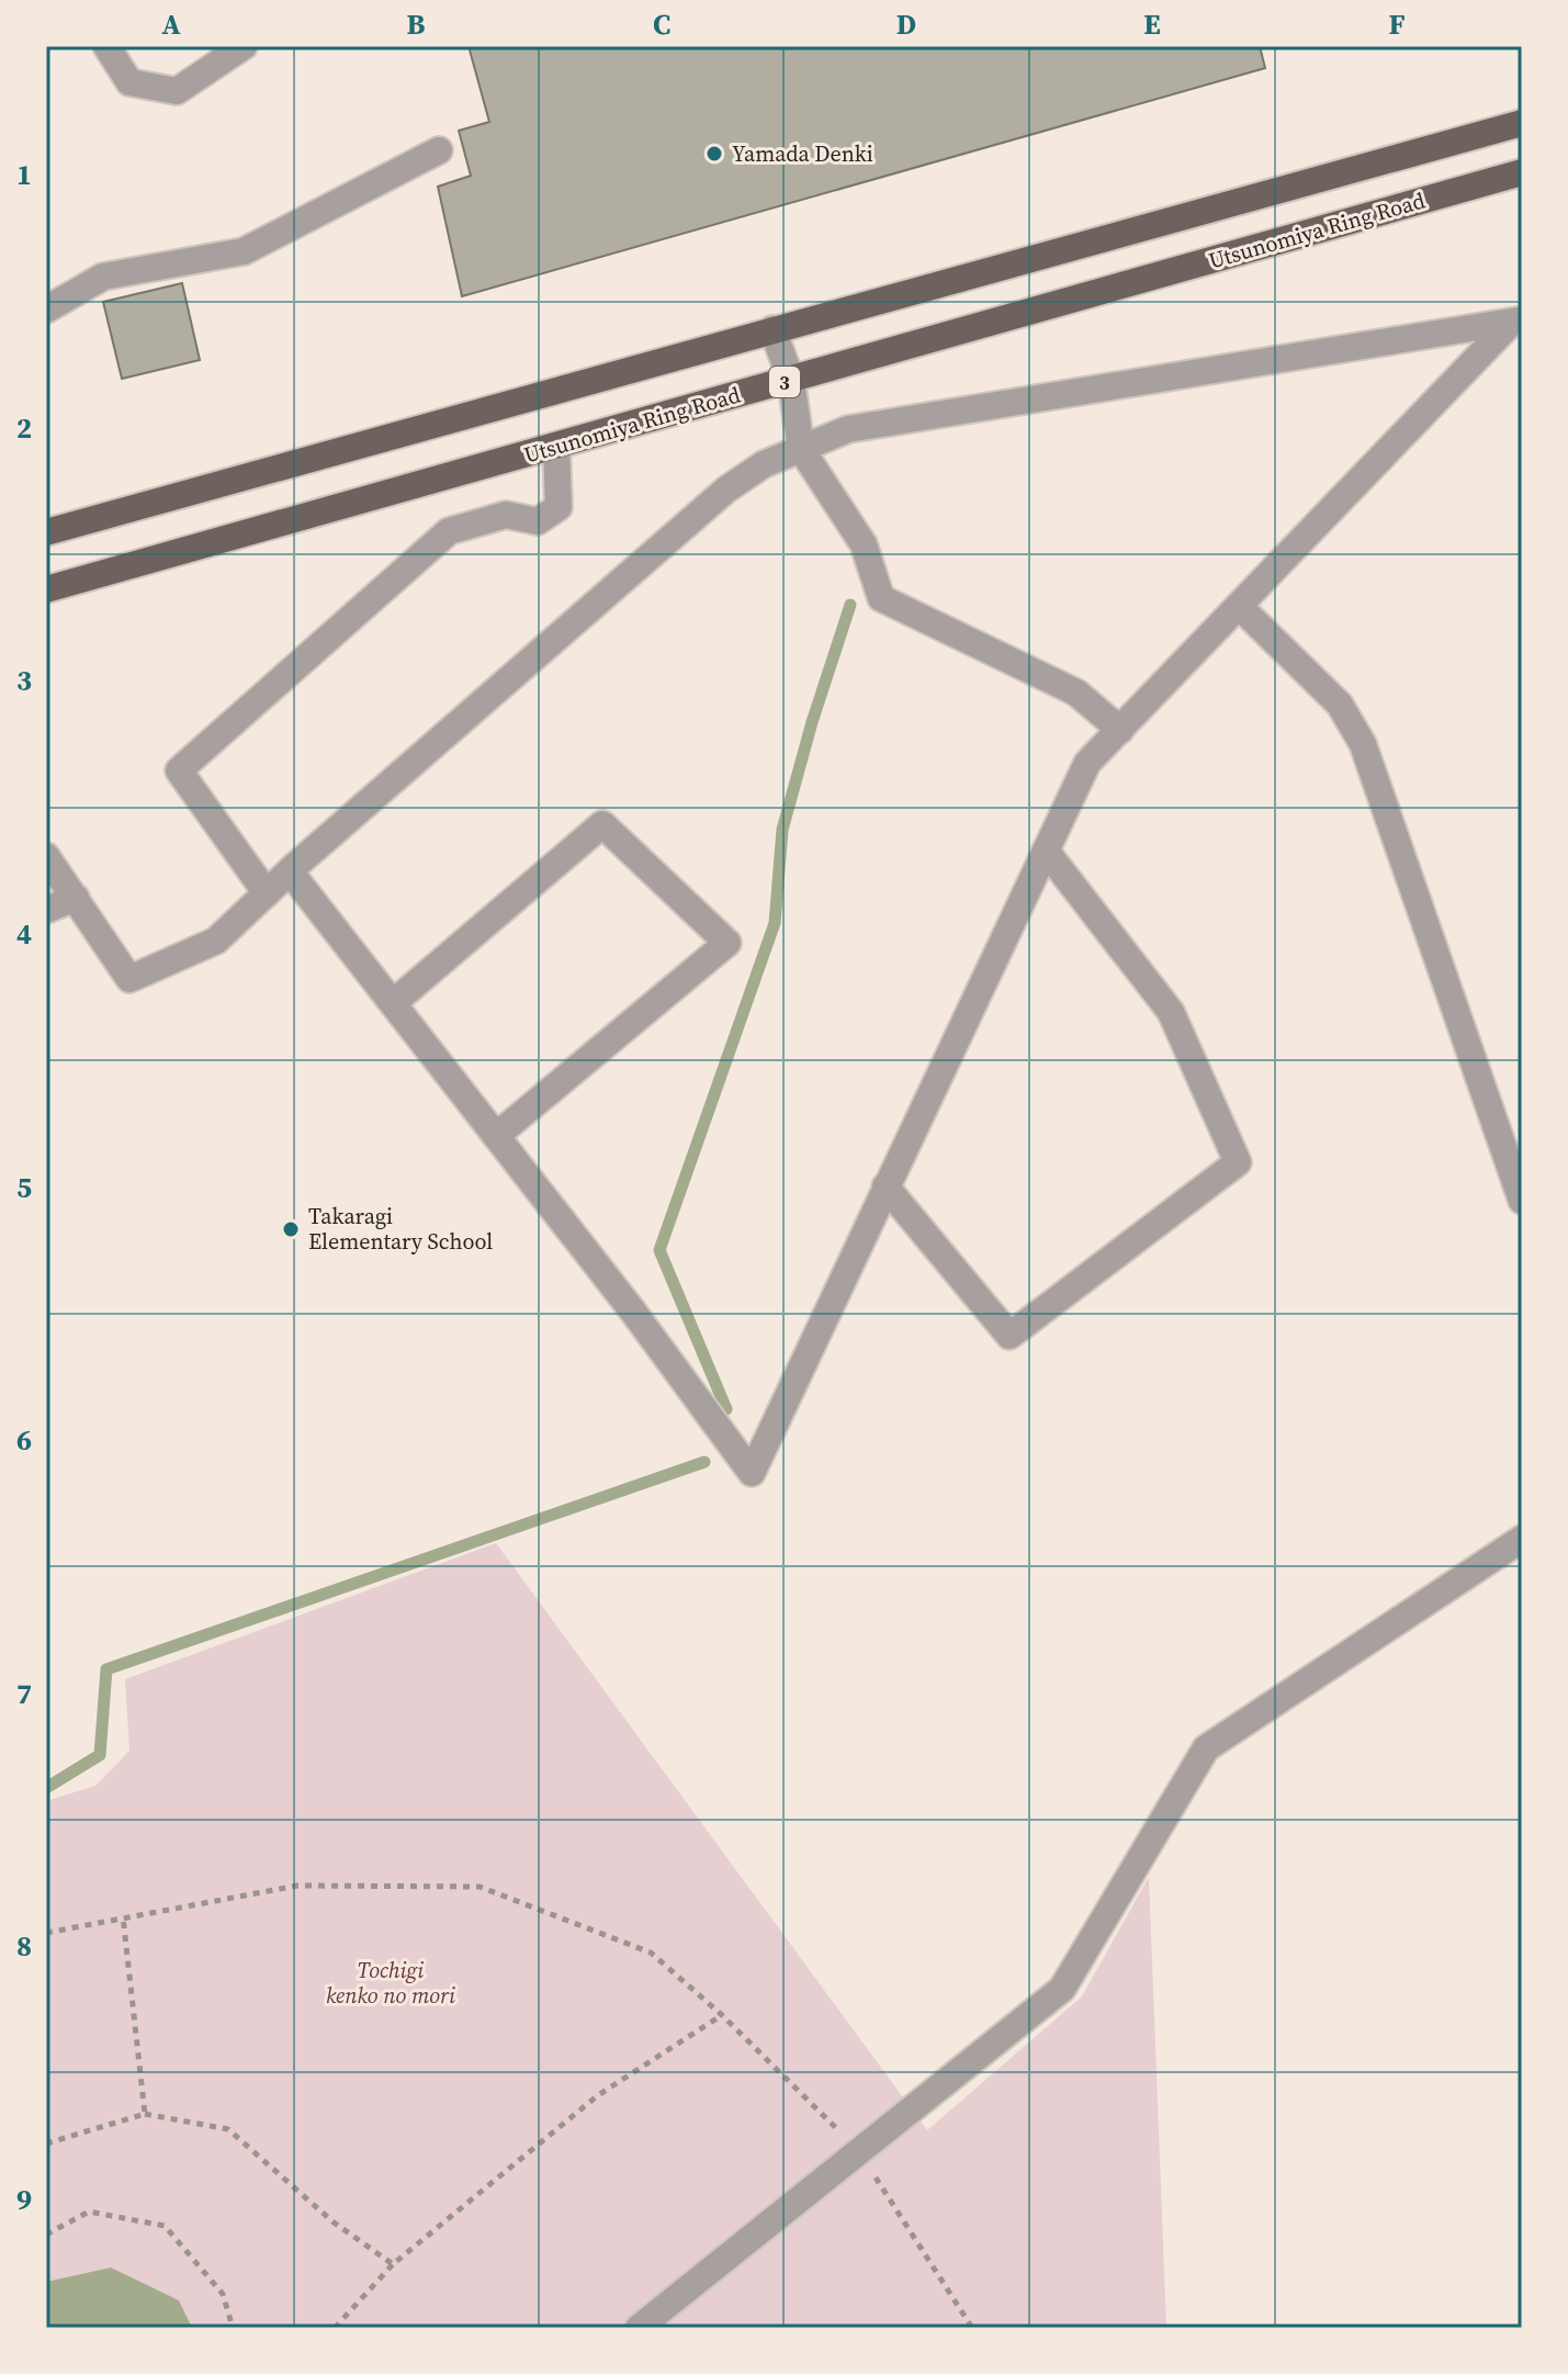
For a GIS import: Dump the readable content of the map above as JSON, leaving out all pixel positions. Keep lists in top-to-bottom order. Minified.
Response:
{"streets":{"main road":["Utsunomiya Ring Road","3"]},"crossings":[["Utsunomiya Ring Road","3"]],"parks":["Tochigi kenko no mori"],"places":["Yamada Denki","Takaragi Elementary School"],"grid":{"columns":["A","B","C","D","E","F"],"rows":["1","2","3","4","5","6","7","8","9"]}}
